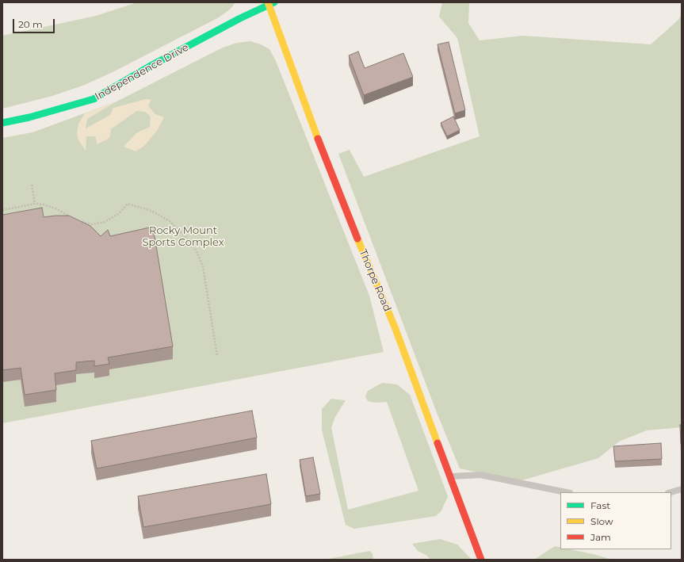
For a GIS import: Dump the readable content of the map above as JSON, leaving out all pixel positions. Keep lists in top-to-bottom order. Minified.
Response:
{"streets":{"street":["Independence Drive","Thorpe Road"]},"crossings":[["Independence Drive","Thorpe Road"]],"parks":["Rocky Mount Sports Complex"],"legend":["Fast","Slow","Jam"],"scale_bar":"20 m"}
